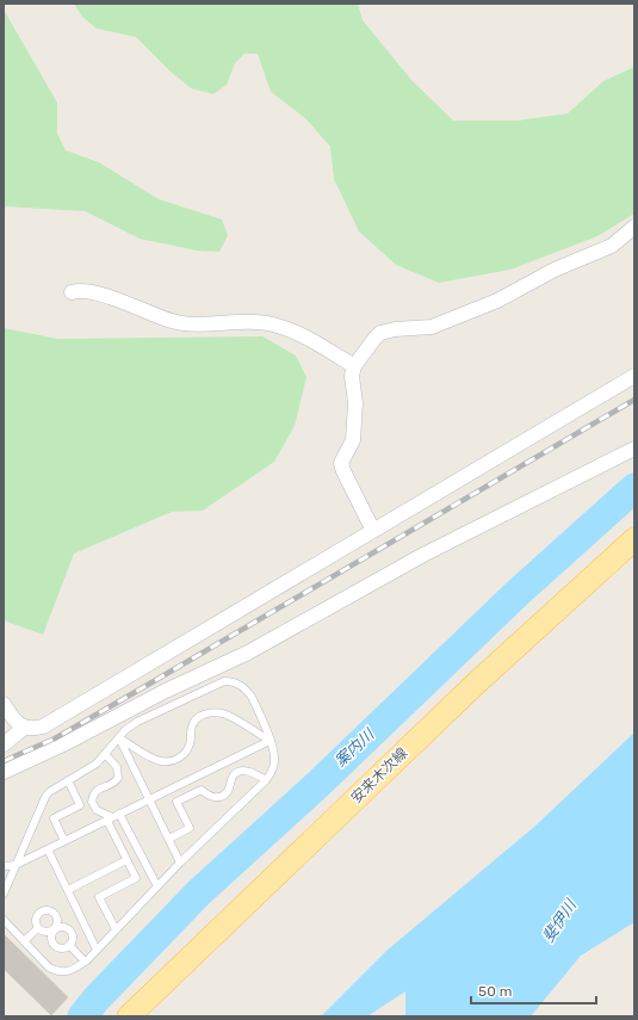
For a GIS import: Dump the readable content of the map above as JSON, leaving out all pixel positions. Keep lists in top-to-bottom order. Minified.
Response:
{"streets":{"main road":["安来木次線"]},"water":["案内川","斐伊川"],"scale_bar":"50 m"}
